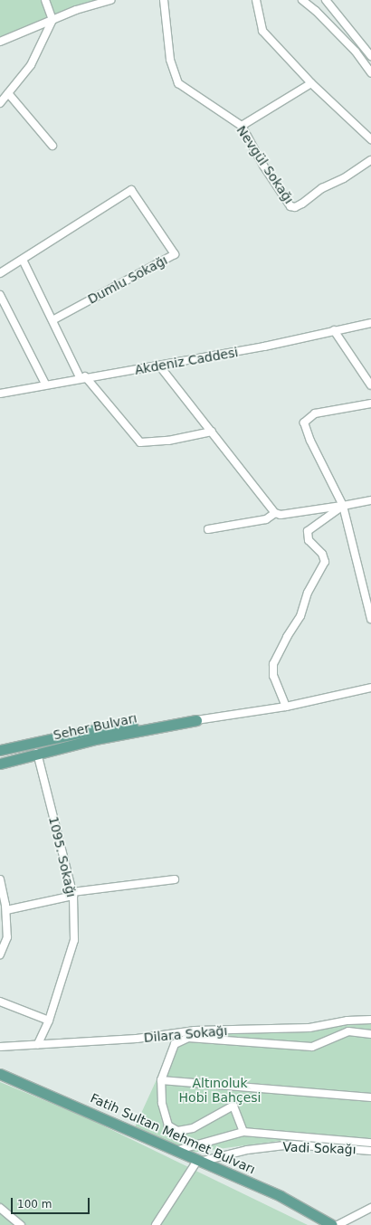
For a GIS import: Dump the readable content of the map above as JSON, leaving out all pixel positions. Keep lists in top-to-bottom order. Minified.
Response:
{"streets":{"main road":["Seher Bulvarı","Fatih Sultan Mehmet Bulvarı"],"street":["Nevgül Sokağı","Dumlu Sokağı","Akdeniz Caddesi","1095. Sokağı","Dilara Sokağı","Vadi Sokağı"]},"crossings":[["Seher Bulvarı","1095. Sokağı"],["1095. Sokağı","Dilara Sokağı"],["Fatih Sultan Mehmet Bulvarı","Vadi Sokağı"]],"parks":["Altınoluk Hobi Bahçesi"],"scale_bar":"100 m"}
